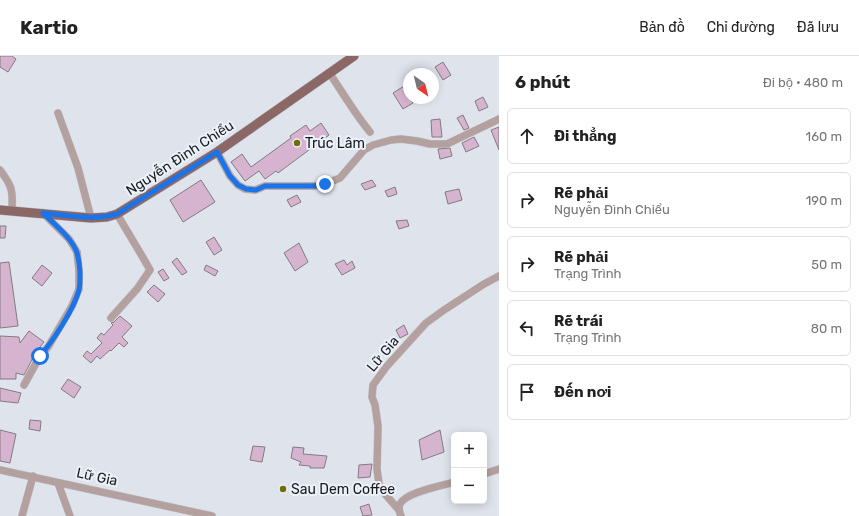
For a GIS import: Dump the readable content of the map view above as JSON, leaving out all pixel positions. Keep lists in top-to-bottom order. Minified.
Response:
{"streets":{"main road":["Nguyễn Đình Chiểu"],"street":["Lữ Gia"]},"places":["Trúc Lâm","Sau Dem Coffee"],"north":"bottom right","page":{"header":"Kartio","nav":["Bản đồ","Chỉ đường","Đã lưu"],"heading":["6 phút","Đi bộ · 480 m"],"list":[["Đi thẳng","160 m"],["Rẽ phải","Nguyễn Đình Chiểu","190 m"],["Rẽ phải","Trạng Trình","50 m"],["Rẽ trái","Trạng Trình","80 m"],"Đến nơi"],"map_buttons":["+","−"]}}
